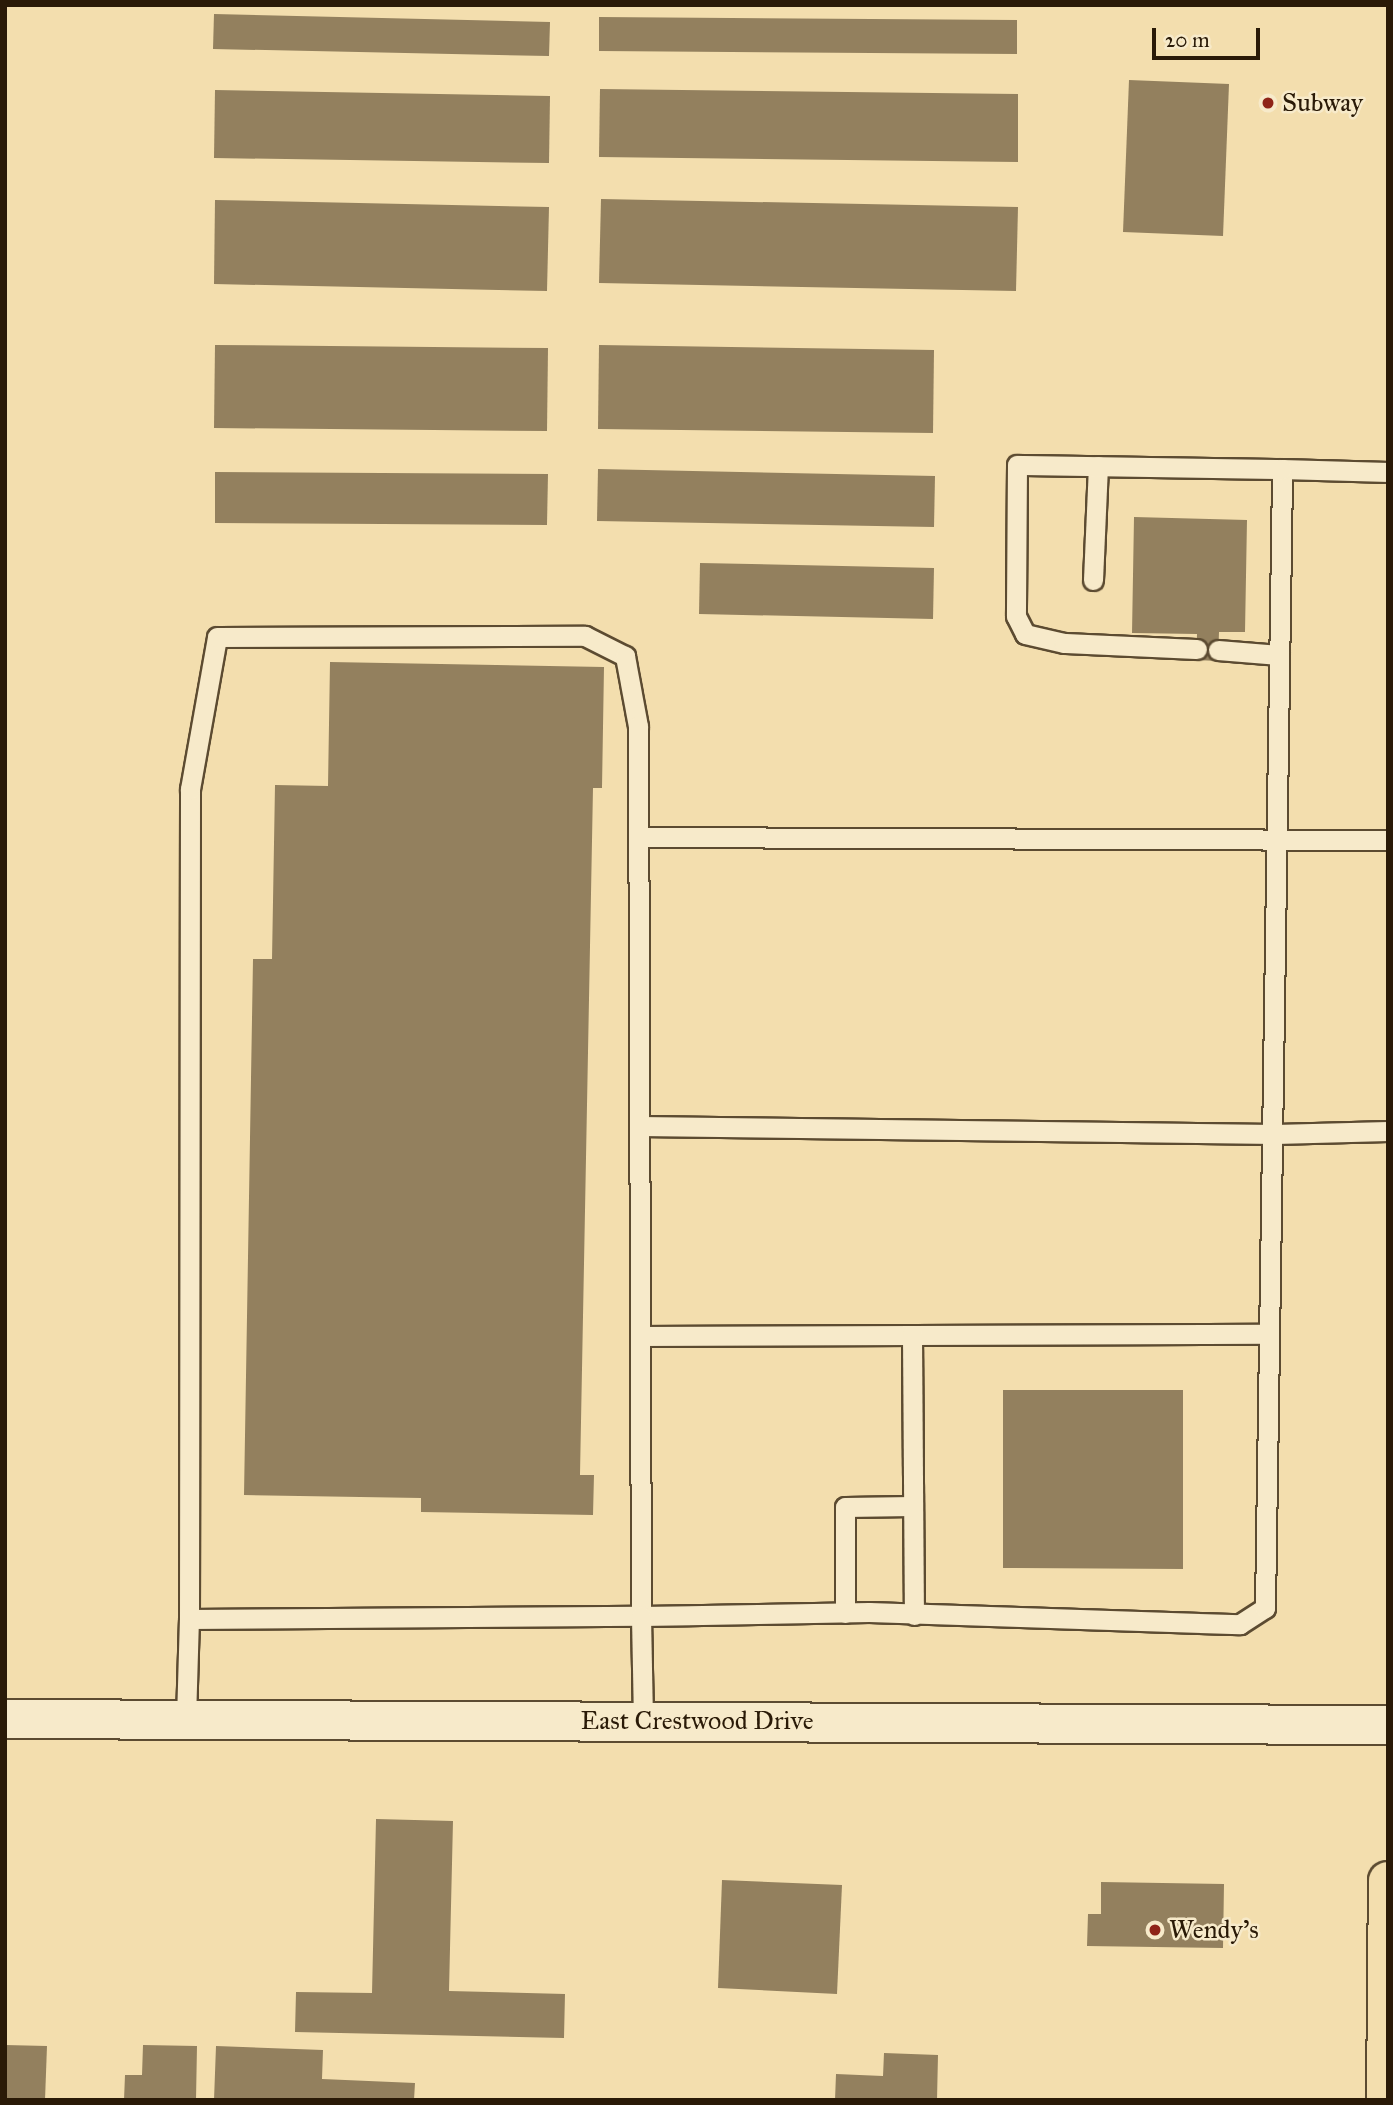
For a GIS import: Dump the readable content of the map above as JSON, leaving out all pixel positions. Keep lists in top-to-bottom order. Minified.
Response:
{"streets":{"street":["East Crestwood Drive"]},"places":["Subway","Wendy's"],"scale_bar":"20 m"}
